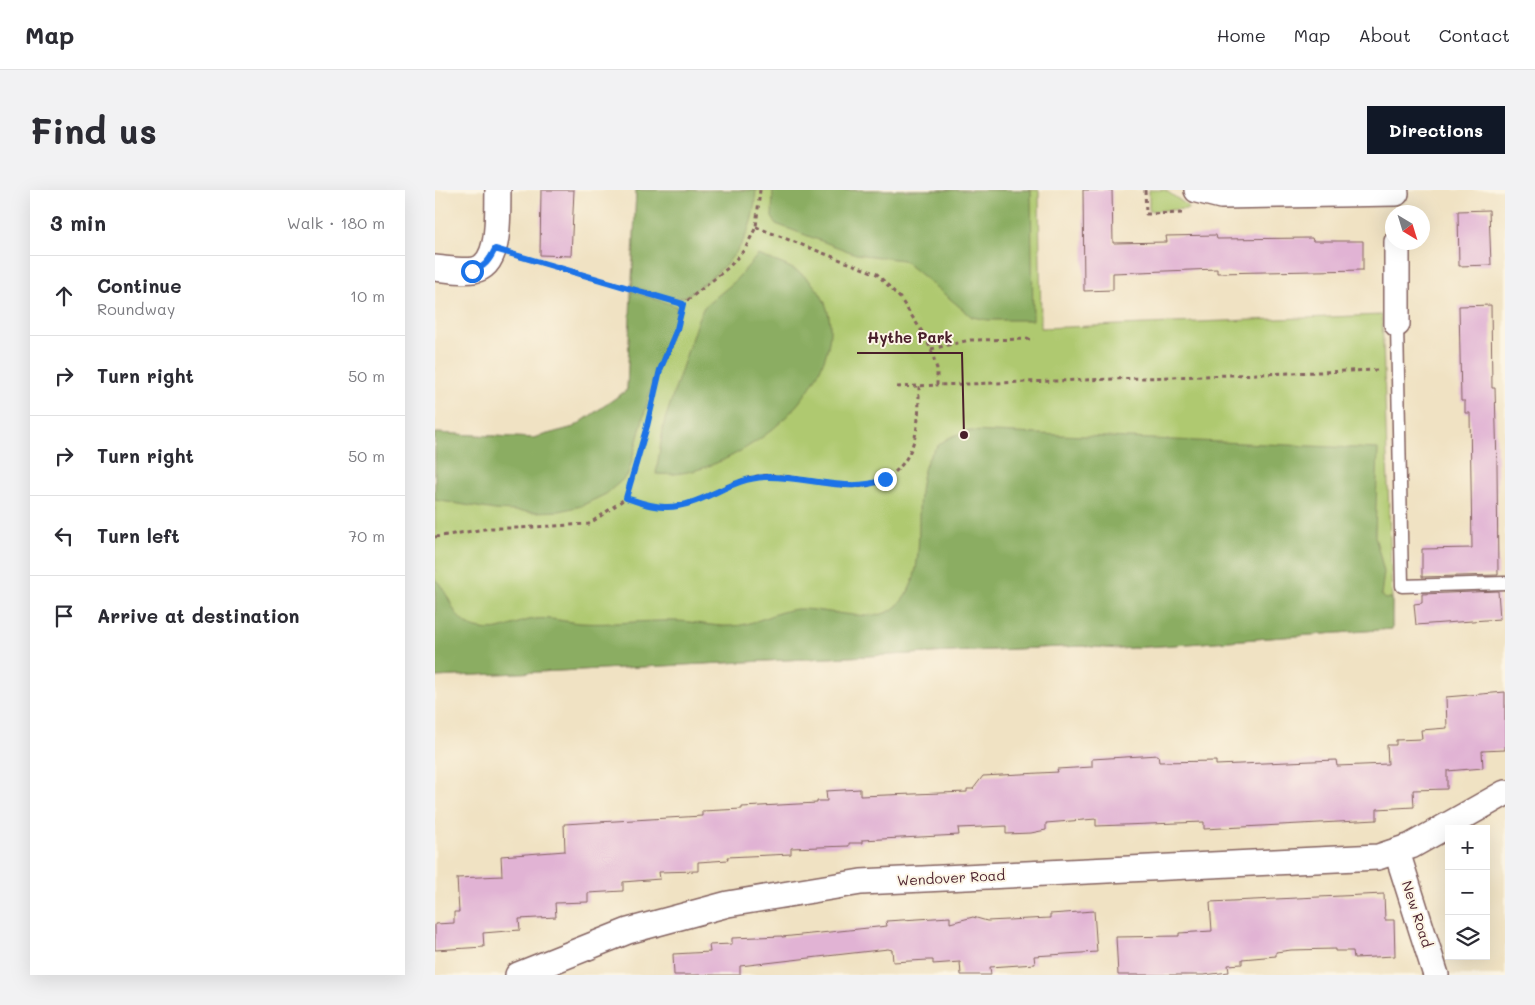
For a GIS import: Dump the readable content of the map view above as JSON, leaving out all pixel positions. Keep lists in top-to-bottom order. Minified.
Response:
{"streets":{"street":["Wendover Road","New Road"]},"crossings":[["Wendover Road","New Road"]],"places":["Hythe Park"],"north":"bottom right","page":{"header":"Map","nav":["Home","Map","About","Contact"],"buttons":"Directions","title":"Find us","heading":["3 min","Walk · 180 m"],"list":[["Continue","Roundway","10 m"],["Turn right","50 m"],["Turn right","50 m"],["Turn left","70 m"],"Arrive at destination"],"map_buttons":["+","−"]}}
